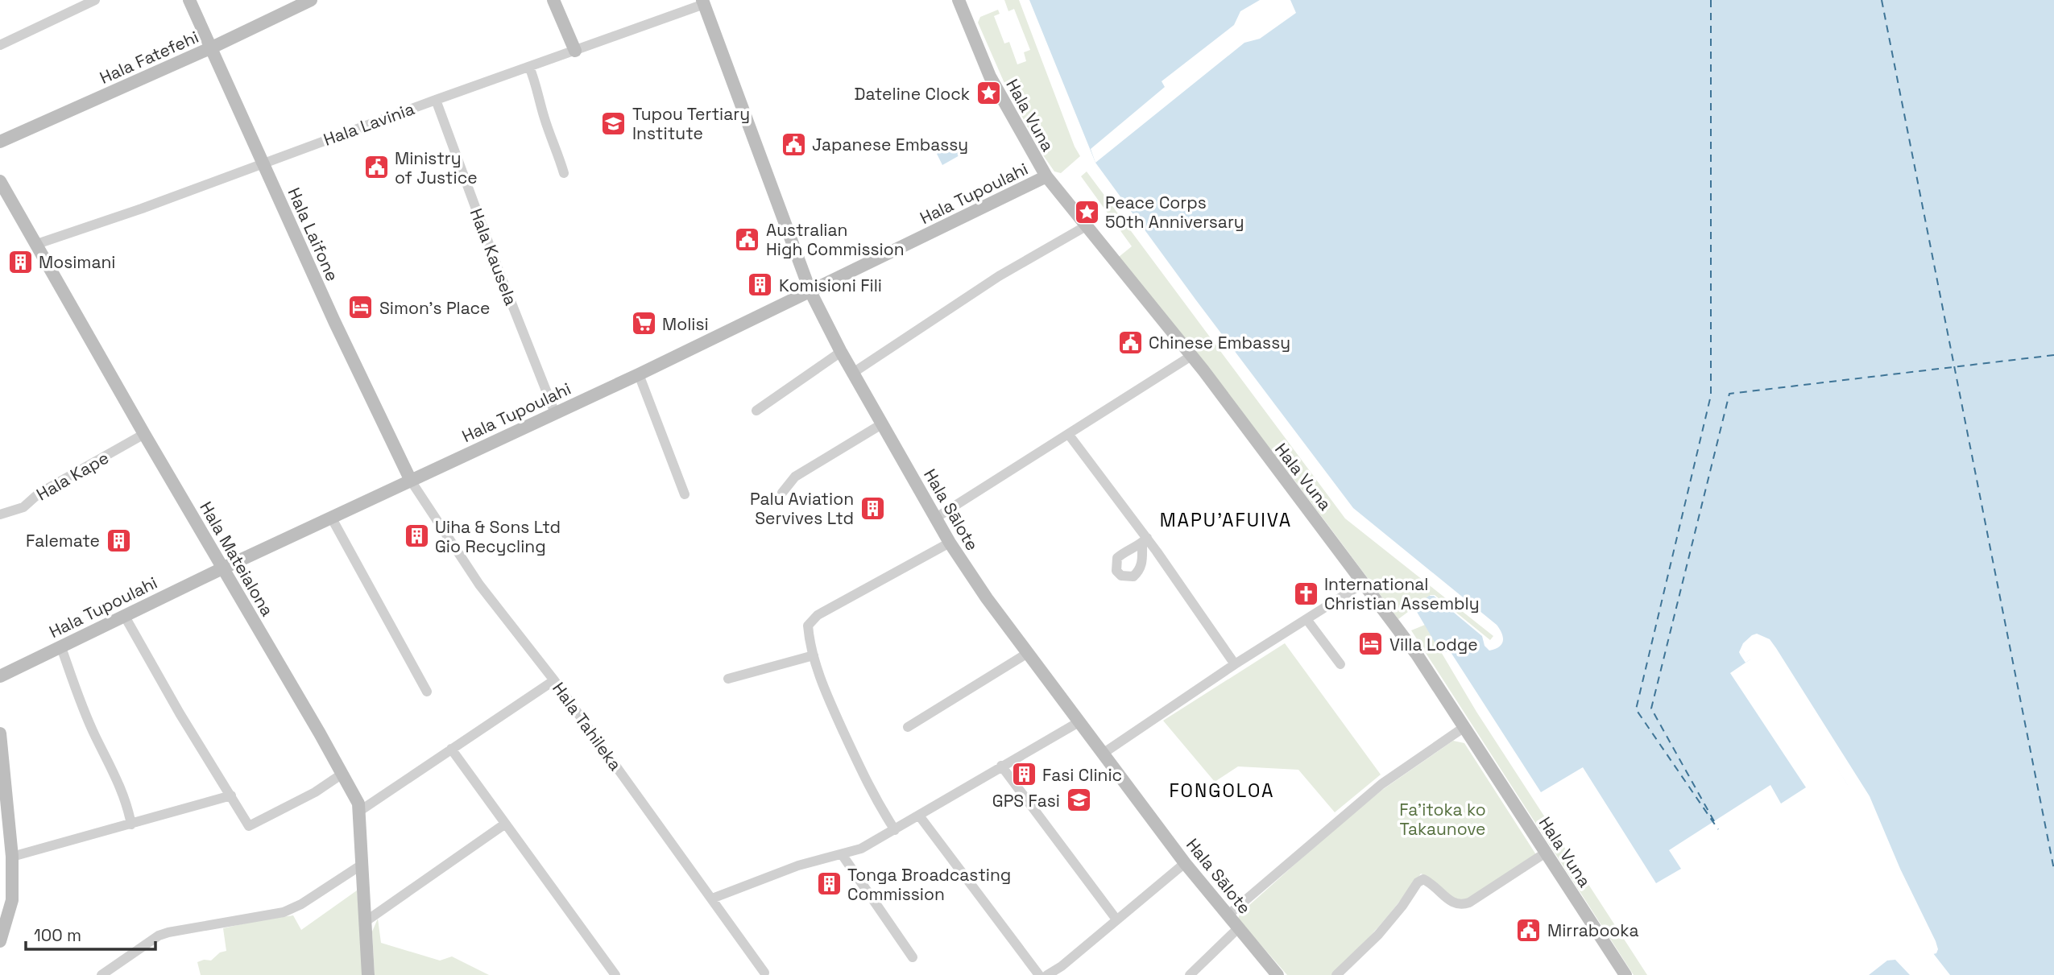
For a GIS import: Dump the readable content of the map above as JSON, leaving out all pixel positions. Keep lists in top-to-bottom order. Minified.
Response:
{"streets":{"main road":["Hala Fatefehi","Hala Vuna","Hala Tupoulahi","Hala Laifone","Hala Sālote","Hala Mateialona"],"street":["Hala Lavinia","Hala Kausela","Hala Kape","Hala Tahileka"]},"crossings":[["Hala Fatefehi","Hala Laifone"],["Hala Vuna","Hala Tupoulahi"],["Hala Lavinia","Hala Laifone"],["Hala Lavinia","Hala Kausela"],["Hala Lavinia","Hala Sālote"],["Hala Lavinia","Hala Mateialona"],["Hala Tupoulahi","Hala Laifone"],["Hala Tupoulahi","Hala Kausela"],["Hala Tupoulahi","Hala Sālote"],["Hala Tupoulahi","Hala Mateialona"],["Hala Tupoulahi","Hala Tahileka"],["Hala Laifone","Hala Tahileka"],["Hala Kape","Hala Mateialona"]],"districts":["MAPU'AFUIVA","FONGOLOA"],"parks":["Fa'itoka ko Takaunove"],"places":{"place":["Dateline Clock","Peace Corps 50th Anniversary"],"school or university":["Tupou Tertiary Institute","GPS Fasi"],"public building":["Japanese Embassy","Ministry of Justice","Australian High Commission","Chinese Embassy","Mirrabooka"],"building":["Mosimani","Komisioni Fili","Palu Aviation Servives Ltd","Uiha & Sons Ltd Gio Recycling","Falemate","Fasi Clinic","Tonga Broadcasting Commission"],"hotel":["Simon's Place","Villa Lodge"],"supermarket":["Molisi"],"church":["International Christian Assembly"]},"scale_bar":"100 m"}
